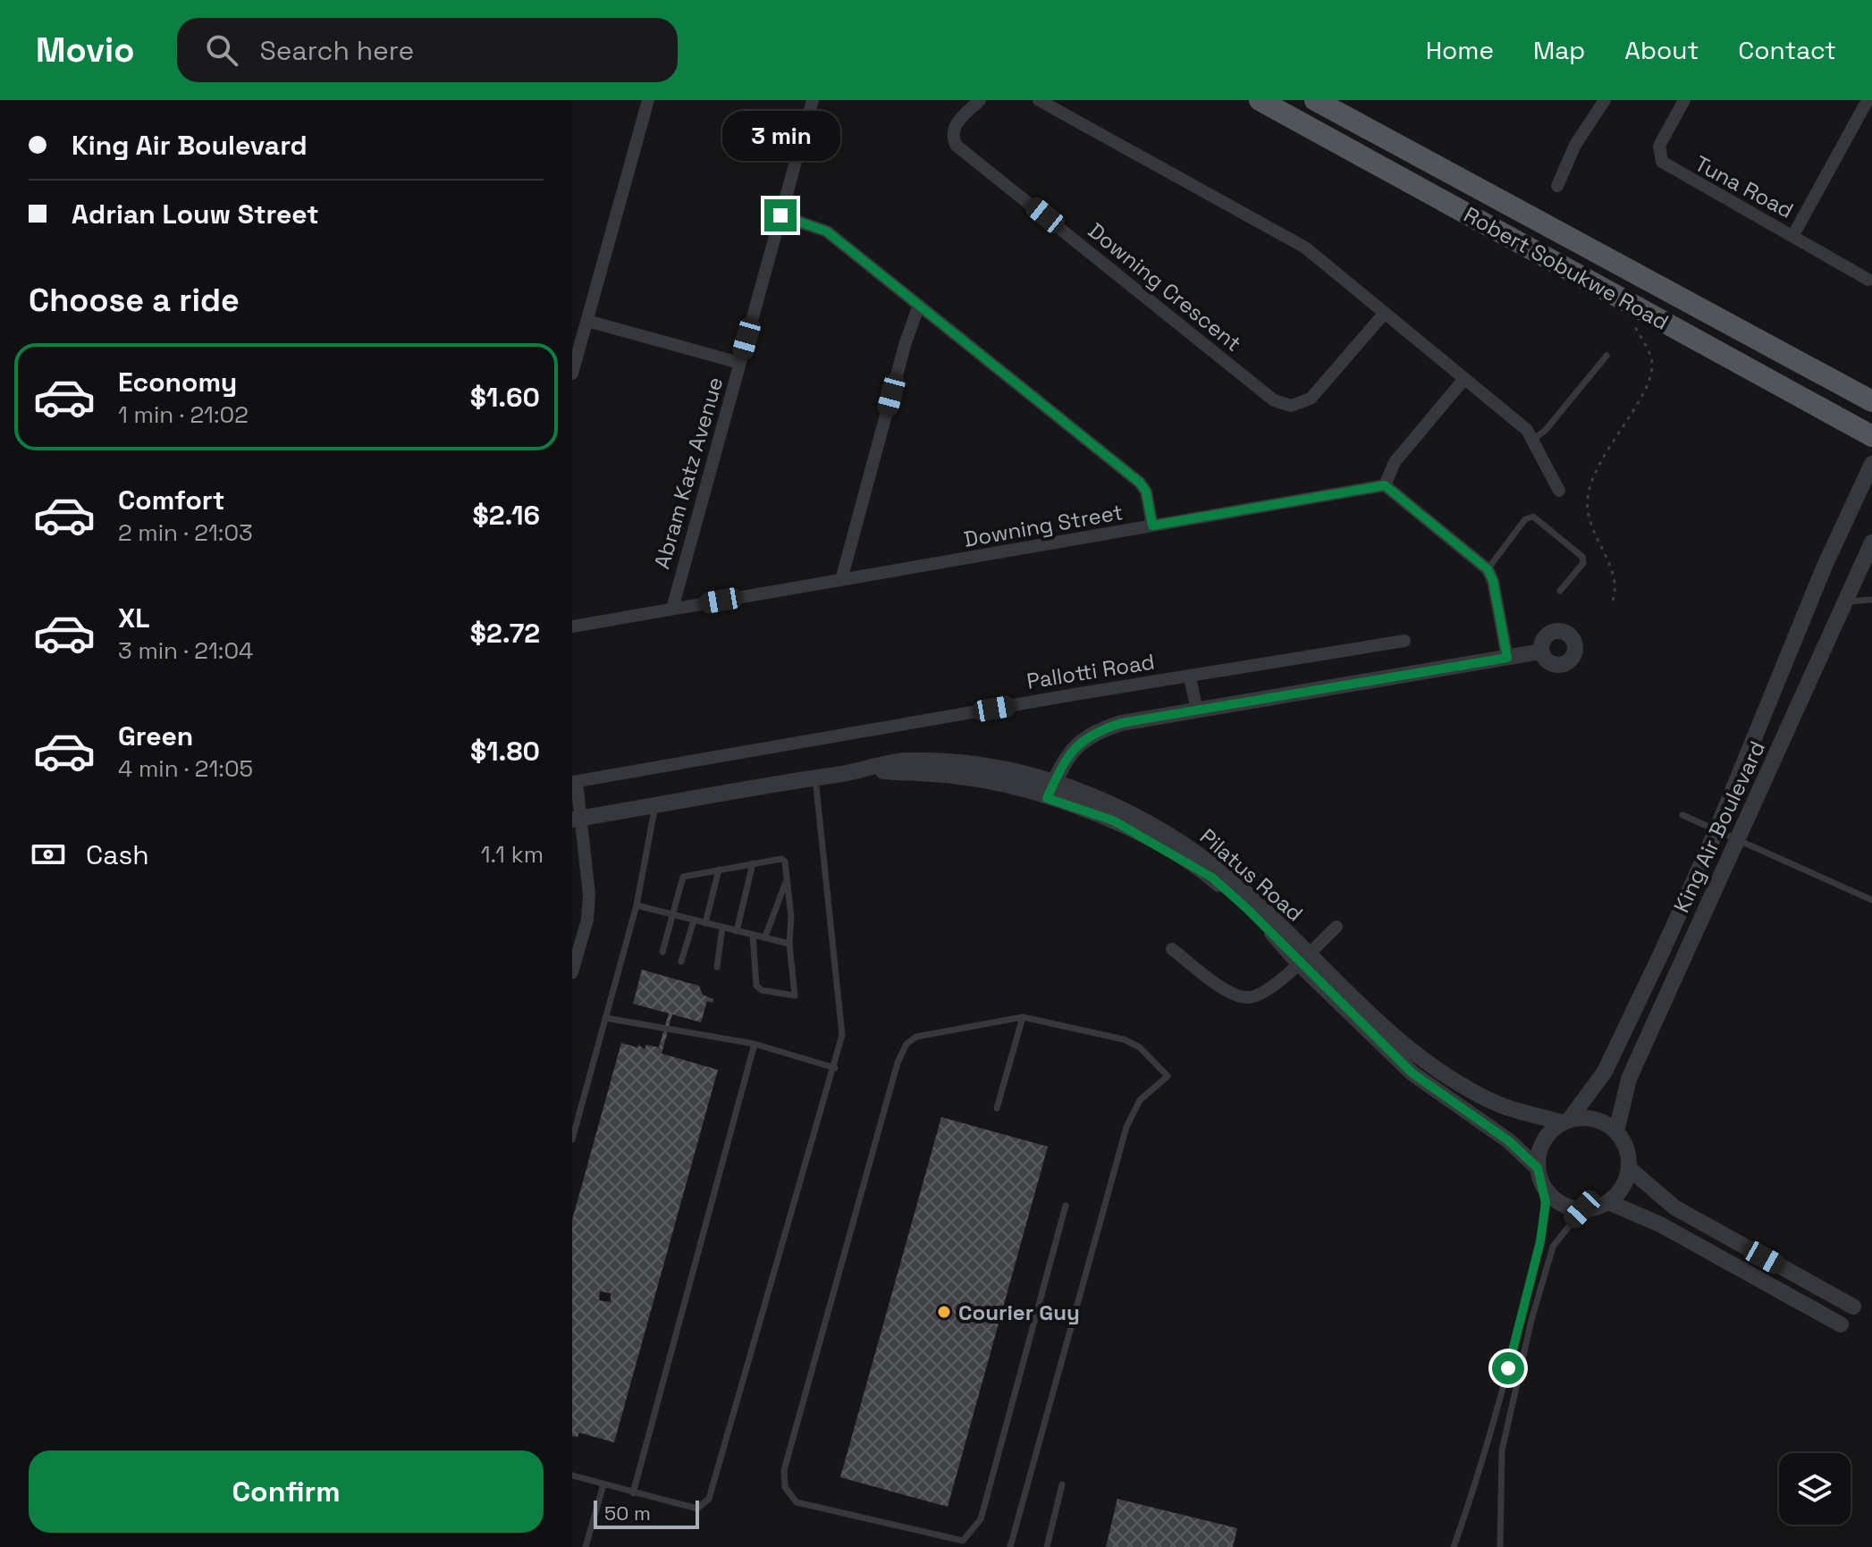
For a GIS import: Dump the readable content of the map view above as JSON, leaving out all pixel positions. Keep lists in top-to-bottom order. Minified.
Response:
{"streets":{"main road":["Robert Sobukwe Road"],"street":["Tuna Road","Downing Crescent","Abram Katz Avenue","Downing Street","Pallotti Road","King Air Boulevard","Pilatus Road"]},"crossings":[["Abram Katz Avenue","Downing Street"],["King Air Boulevard","Pilatus Road"]],"places":["Courier Guy"],"scale_bar":"50 m","page":{"header":"Movio","search":"Search here","nav":["Home","Map","About","Contact"],"banner":["King Air Boulevard","Adrian Louw Street"],"bubble":"3 min","heading":"Choose a ride","list":[{"name":"Economy","note":"1 min · 21:02","value":"$1.60"},{"name":"Comfort","note":"2 min · 21:03","value":"$2.16"},{"name":"XL","note":"3 min · 21:04","value":"$2.72"},{"name":"Green","note":"4 min · 21:05","value":"$1.80"}],"pay":["Cash","1.1 km"],"buttons":"Confirm","scale":"50 m"}}
